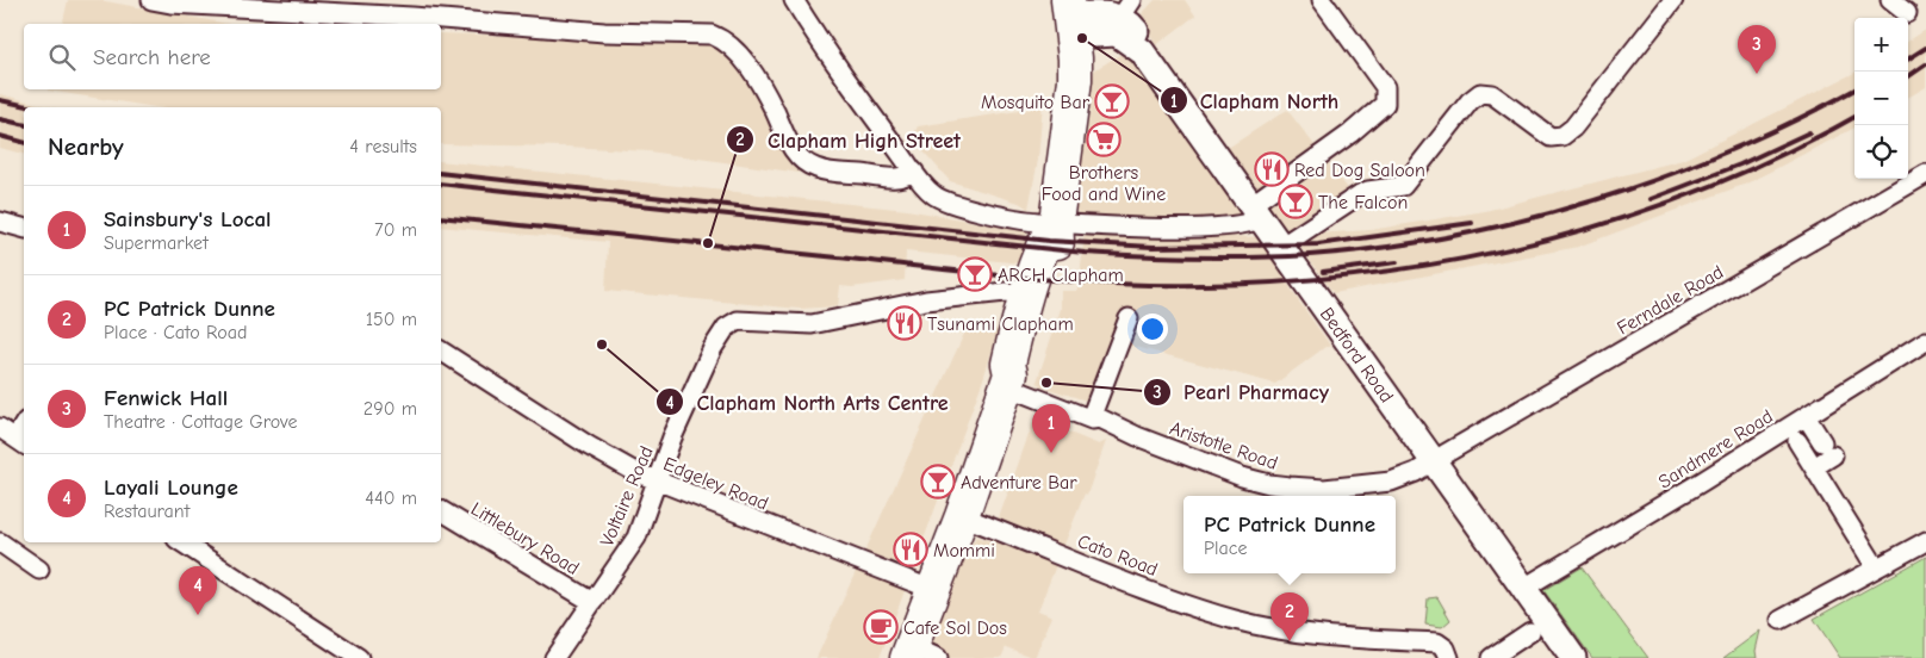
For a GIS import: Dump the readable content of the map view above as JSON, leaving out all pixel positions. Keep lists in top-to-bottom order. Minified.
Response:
{"streets":{"main road":["Bedford Road"],"street":["Ferndale Road","Aristotle Road","Sandmere Road","Edgeley Road","Voltaire Road","Littlebury Road","Cato Road"]},"crossings":[["Ferndale Road","Bedford Road"],["Ferndale Road","Aristotle Road"],["Bedford Road","Aristotle Road"],["Bedford Road","Sandmere Road"],["Edgeley Road","Voltaire Road"],["Voltaire Road","Littlebury Road"]],"places":{"other":["Clapham North","Clapham High Street","Clapham North Arts Centre","Pearl Pharmacy"],"bar":["Mosquito Bar","The Falcon","ARCH Clapham","Adventure Bar"],"supermarket":["Brothers Food and Wine"],"restaurant":["Red Dog Saloon","Tsunami Clapham","Mommi"],"cafe":["Cafe Sol Dos"]},"page":{"map_buttons":["+","−"],"search":"Search here","pins":["3","1","4","2"],"heading":["Nearby","4 results"],"list":[{"mark":"1","name":"Sainsbury's Local","note":"Supermarket","value":"70 m"},{"mark":"2","name":"PC Patrick Dunne","note":"Place · Cato Road","value":"150 m"},{"mark":"3","name":"Fenwick Hall","note":"Theatre · Cottage Grove","value":"290 m"},{"mark":"4","name":"Layali Lounge","note":"Restaurant","value":"440 m"}],"popup":["PC Patrick Dunne","Place"]}}
